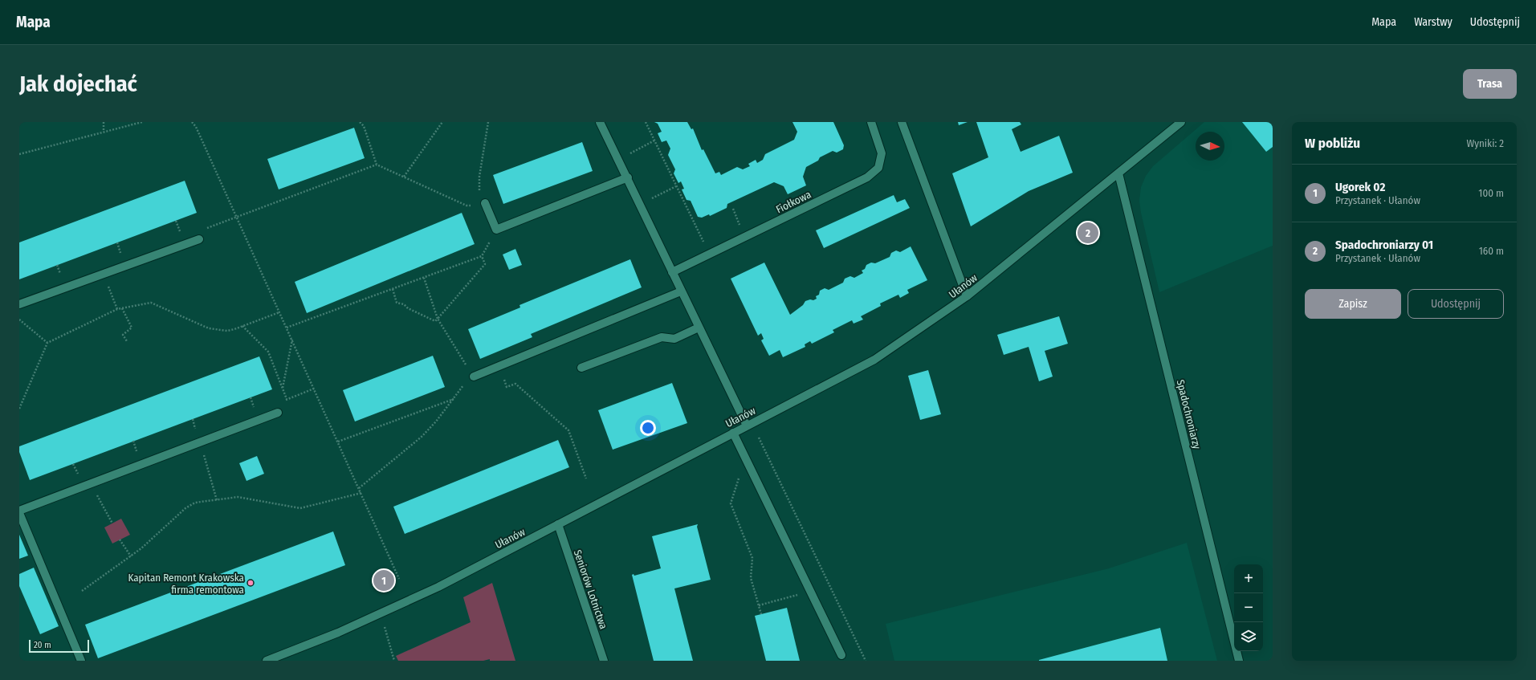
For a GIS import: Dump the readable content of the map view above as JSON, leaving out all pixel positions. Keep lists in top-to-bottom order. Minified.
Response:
{"streets":{"street":["Fiołkowa","Ułanów","Spadochroniarzy","Seniorów Lotnictwa"]},"crossings":[["Ułanów","Spadochroniarzy"],["Ułanów","Seniorów Lotnictwa"]],"places":["Kapitan Remont Krakowska firma remontowa"],"scale_bar":"20 m","north":"right","page":{"header":"Mapa","nav":["Mapa","Warstwy","Udostępnij"],"buttons":["Trasa",["Zapisz","Udostępnij"]],"title":"Jak dojechać","heading":["W pobliżu","Wyniki: 2"],"list":[{"mark":"1","name":"Ugorek 02","note":"Przystanek · Ułanów","value":"100 m"},{"mark":"2","name":"Spadochroniarzy 01","note":"Przystanek · Ułanów","value":"160 m"}],"pins":["2","1"],"map_buttons":["+","−"],"scale":"20 m"}}
